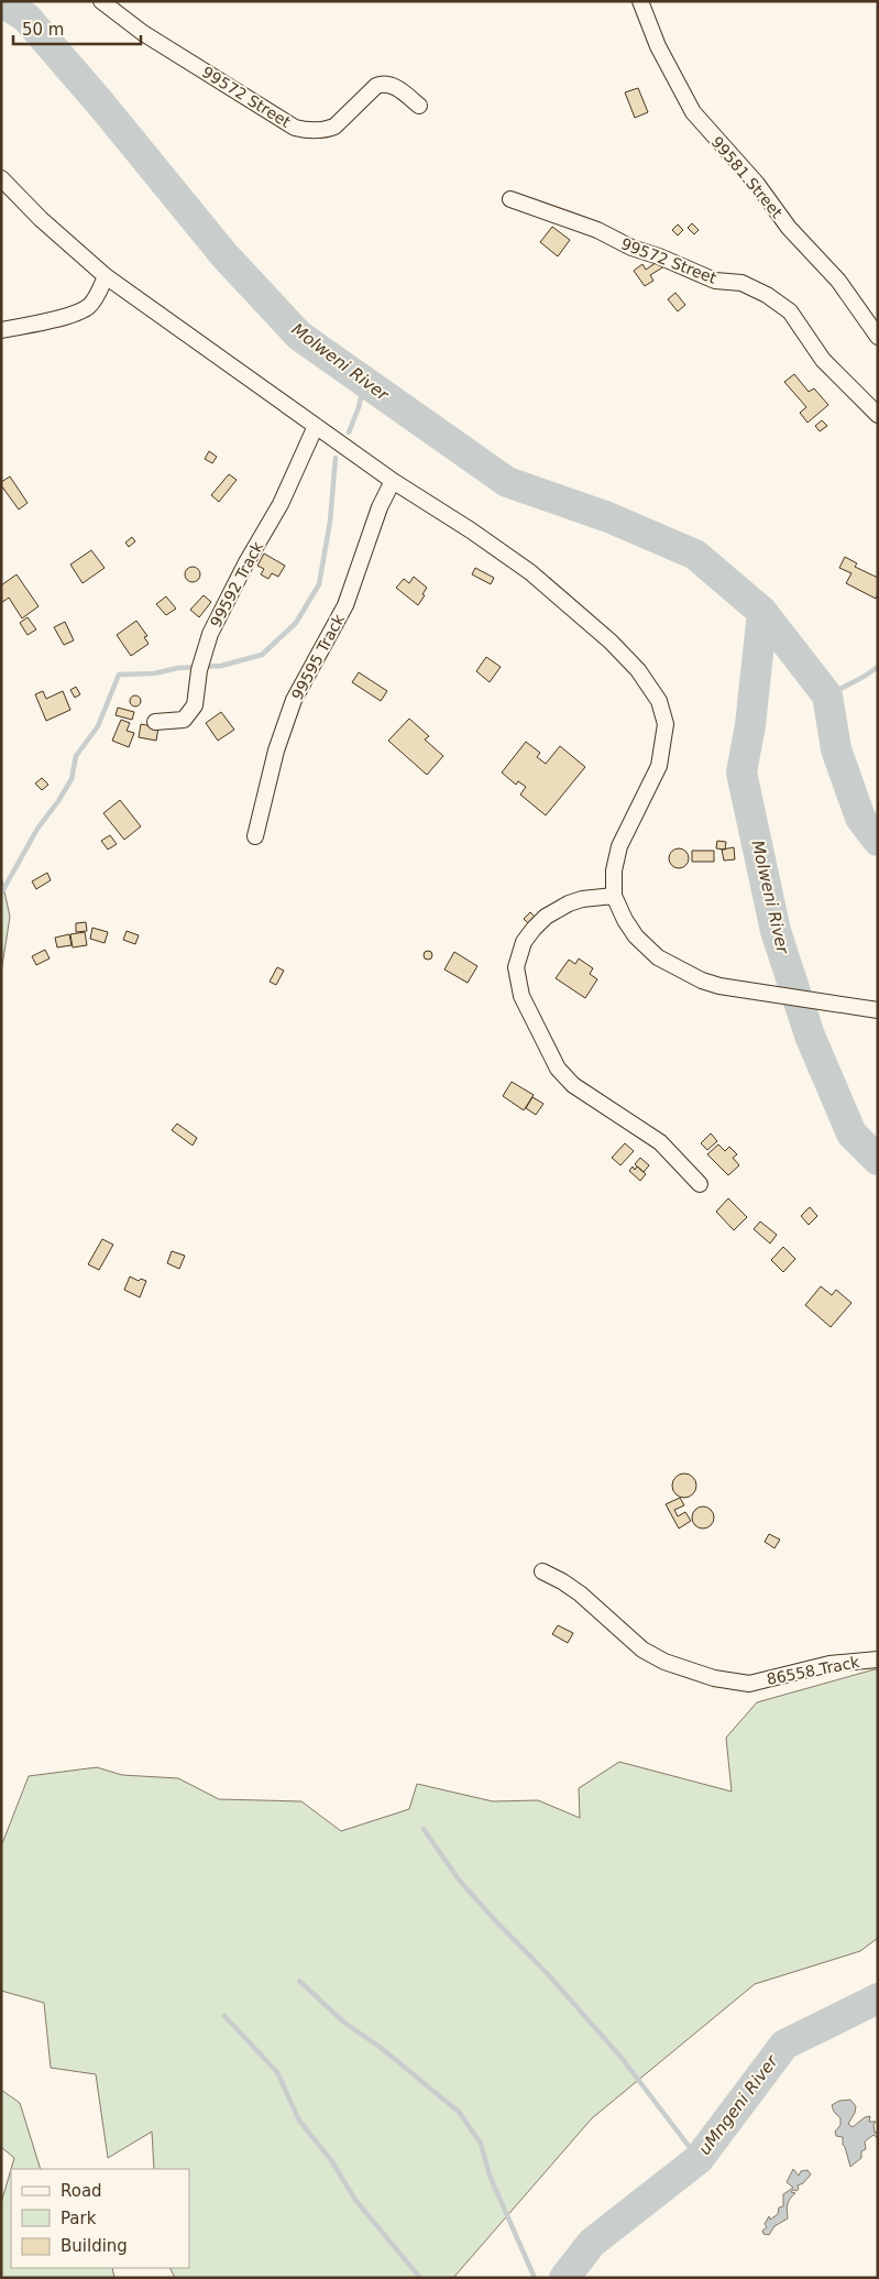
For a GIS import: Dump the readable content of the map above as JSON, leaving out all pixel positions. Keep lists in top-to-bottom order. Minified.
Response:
{"streets":{"street":["99572 Street","99581 Street","99592 Track","99595 Track","86558 Track"]},"water":["Molweni River","uMngeni River"],"legend":["Road","Park","Building"],"scale_bar":"50 m"}
